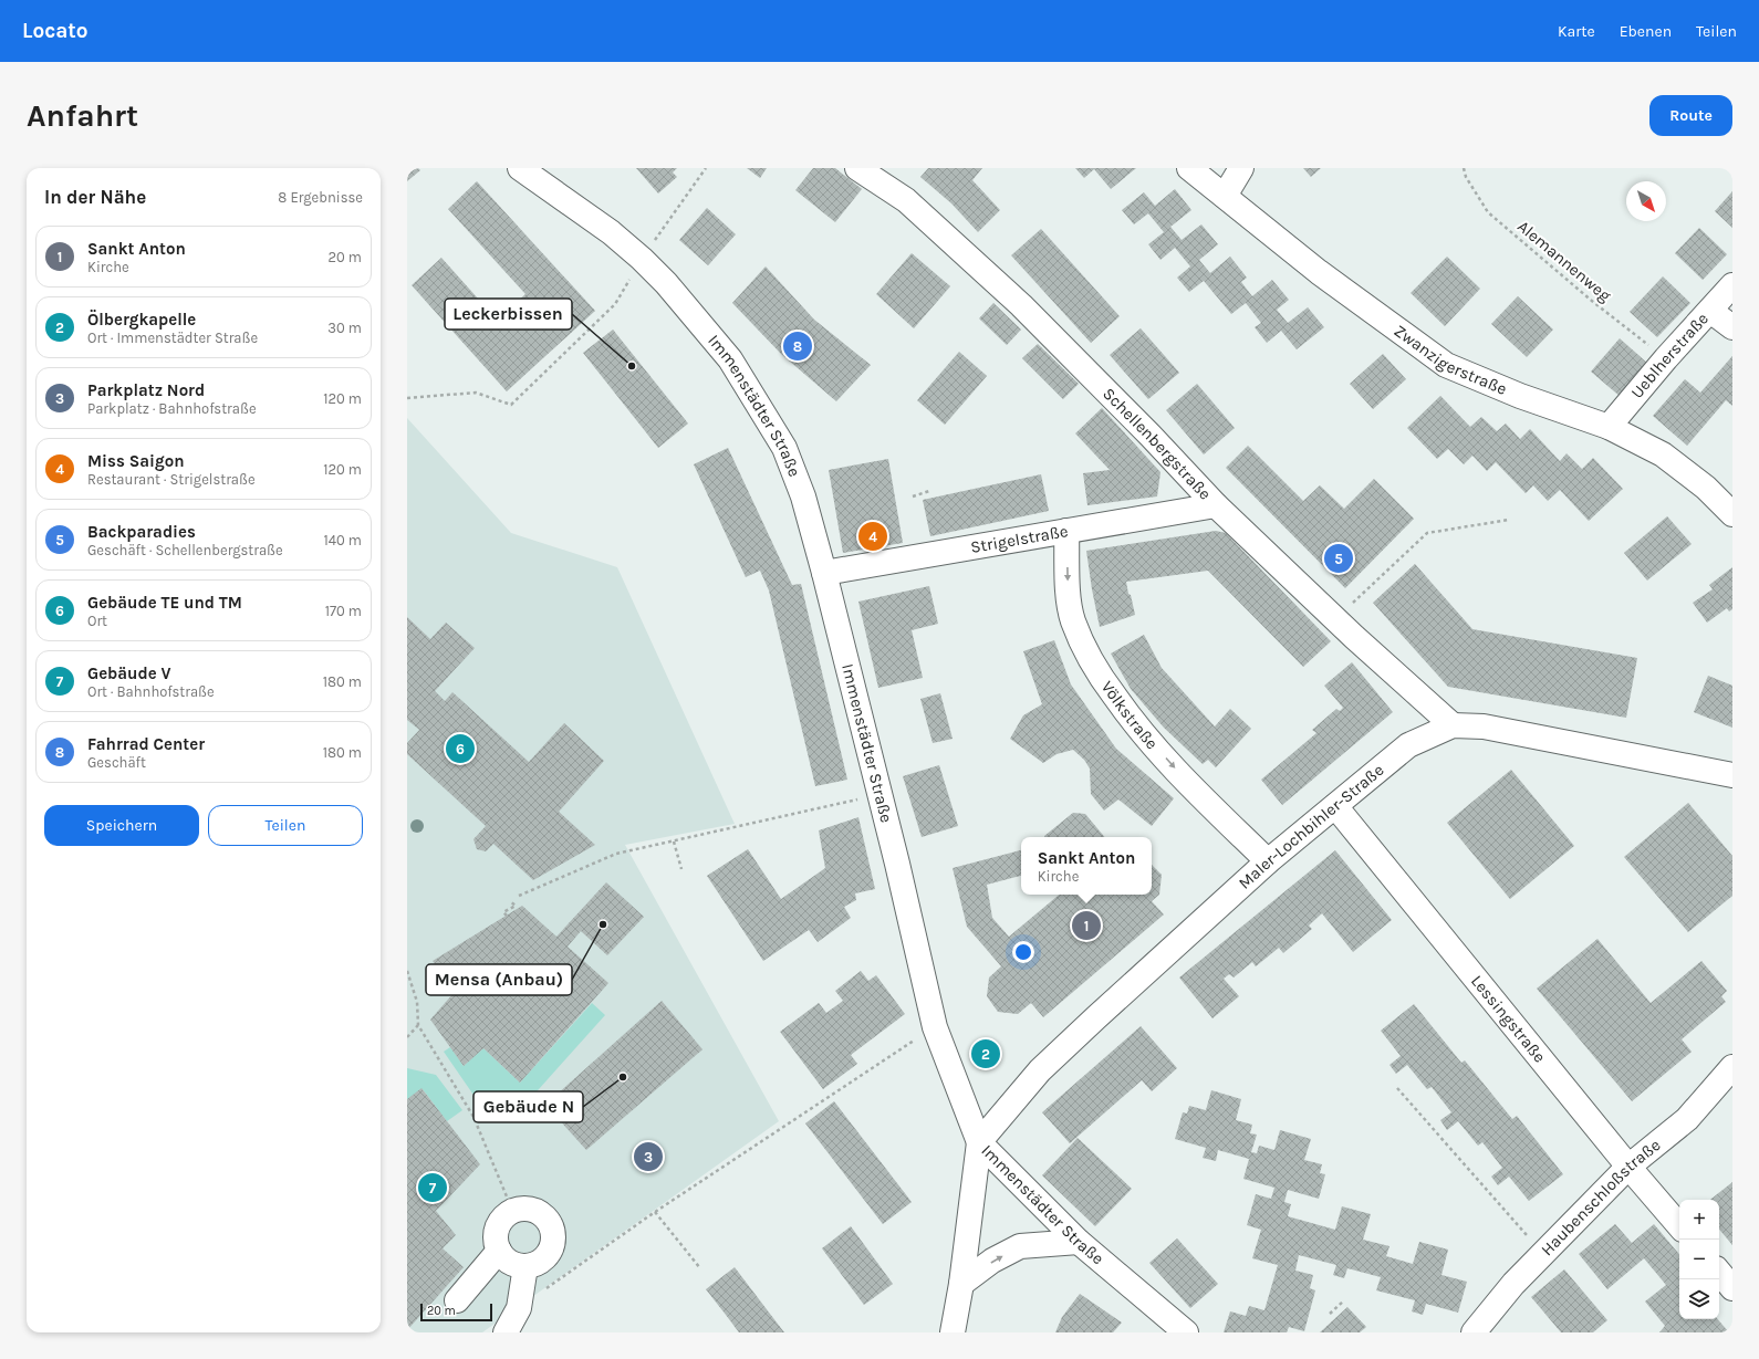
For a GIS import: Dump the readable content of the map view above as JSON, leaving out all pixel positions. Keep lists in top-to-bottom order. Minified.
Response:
{"streets":{"street":["Ueblherstraße","Zwanzigerstraße","Immenstädter Straße","Schellenbergstraße","Strigelstraße","Völkstraße","Maler-Lochbihler-Straße","Lessingstraße","Haubenschloßstraße"],"path":["Alemannenweg"]},"crossings":[["Alemannenweg","Ueblherstraße"],["Ueblherstraße","Zwanzigerstraße"],["Immenstädter Straße","Strigelstraße"],["Immenstädter Straße","Maler-Lochbihler-Straße"],["Schellenbergstraße","Strigelstraße"],["Schellenbergstraße","Maler-Lochbihler-Straße"],["Strigelstraße","Völkstraße"],["Völkstraße","Maler-Lochbihler-Straße"],["Maler-Lochbihler-Straße","Lessingstraße"],["Lessingstraße","Haubenschloßstraße"]],"one_way":["Völkstraße"],"places":["Leckerbissen","Mensa (Anbau)","Gebäude N"],"scale_bar":"20 m","north":"bottom right","page":{"header":"Locato","nav":["Karte","Ebenen","Teilen"],"buttons":["Route",["Speichern","Teilen"]],"title":"Anfahrt","heading":["In der Nähe","8 Ergebnisse"],"list":[{"mark":"1","name":"Sankt Anton","note":"Kirche","value":"20 m"},{"mark":"2","name":"Ölbergkapelle","note":"Ort · Immenstädter Straße","value":"30 m"},{"mark":"3","name":"Parkplatz Nord","note":"Parkplatz · Bahnhofstraße","value":"120 m"},{"mark":"4","name":"Miss Saigon","note":"Restaurant · Strigelstraße","value":"120 m"},{"mark":"5","name":"Backparadies","note":"Geschäft · Schellenbergstraße","value":"140 m"},{"mark":"6","name":"Gebäude TE und TM","note":"Ort","value":"170 m"},{"mark":"7","name":"Gebäude V","note":"Ort · Bahnhofstraße","value":"180 m"},{"mark":"8","name":"Fahrrad Center","note":"Geschäft","value":"180 m"}],"pins":["8","4","5","6","1","2","3","7"],"popup":["Sankt Anton","Kirche"],"map_buttons":["+","−"],"scale":"20 m"}}
